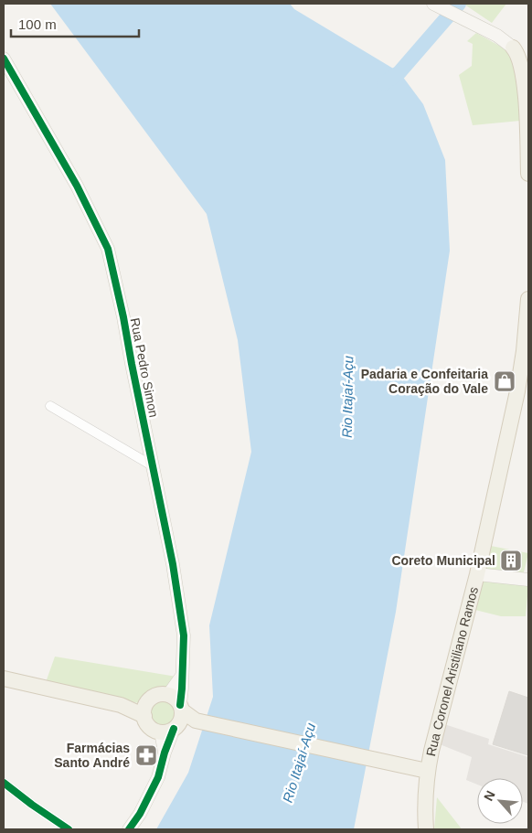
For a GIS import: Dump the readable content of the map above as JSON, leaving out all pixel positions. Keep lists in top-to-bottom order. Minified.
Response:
{"streets":{"main road":["Rua Coronel Aristiliano Ramos"],"street":["Rua Pedro Simon"]},"water":["Rio Itajaí-Açu"],"places":{"shop":["Padaria e Confeitaria Coração do Vale"],"building":["Coreto Municipal"],"pharmacy":["Farmácias Santo André"]},"scale_bar":"100 m","north":"top left"}
